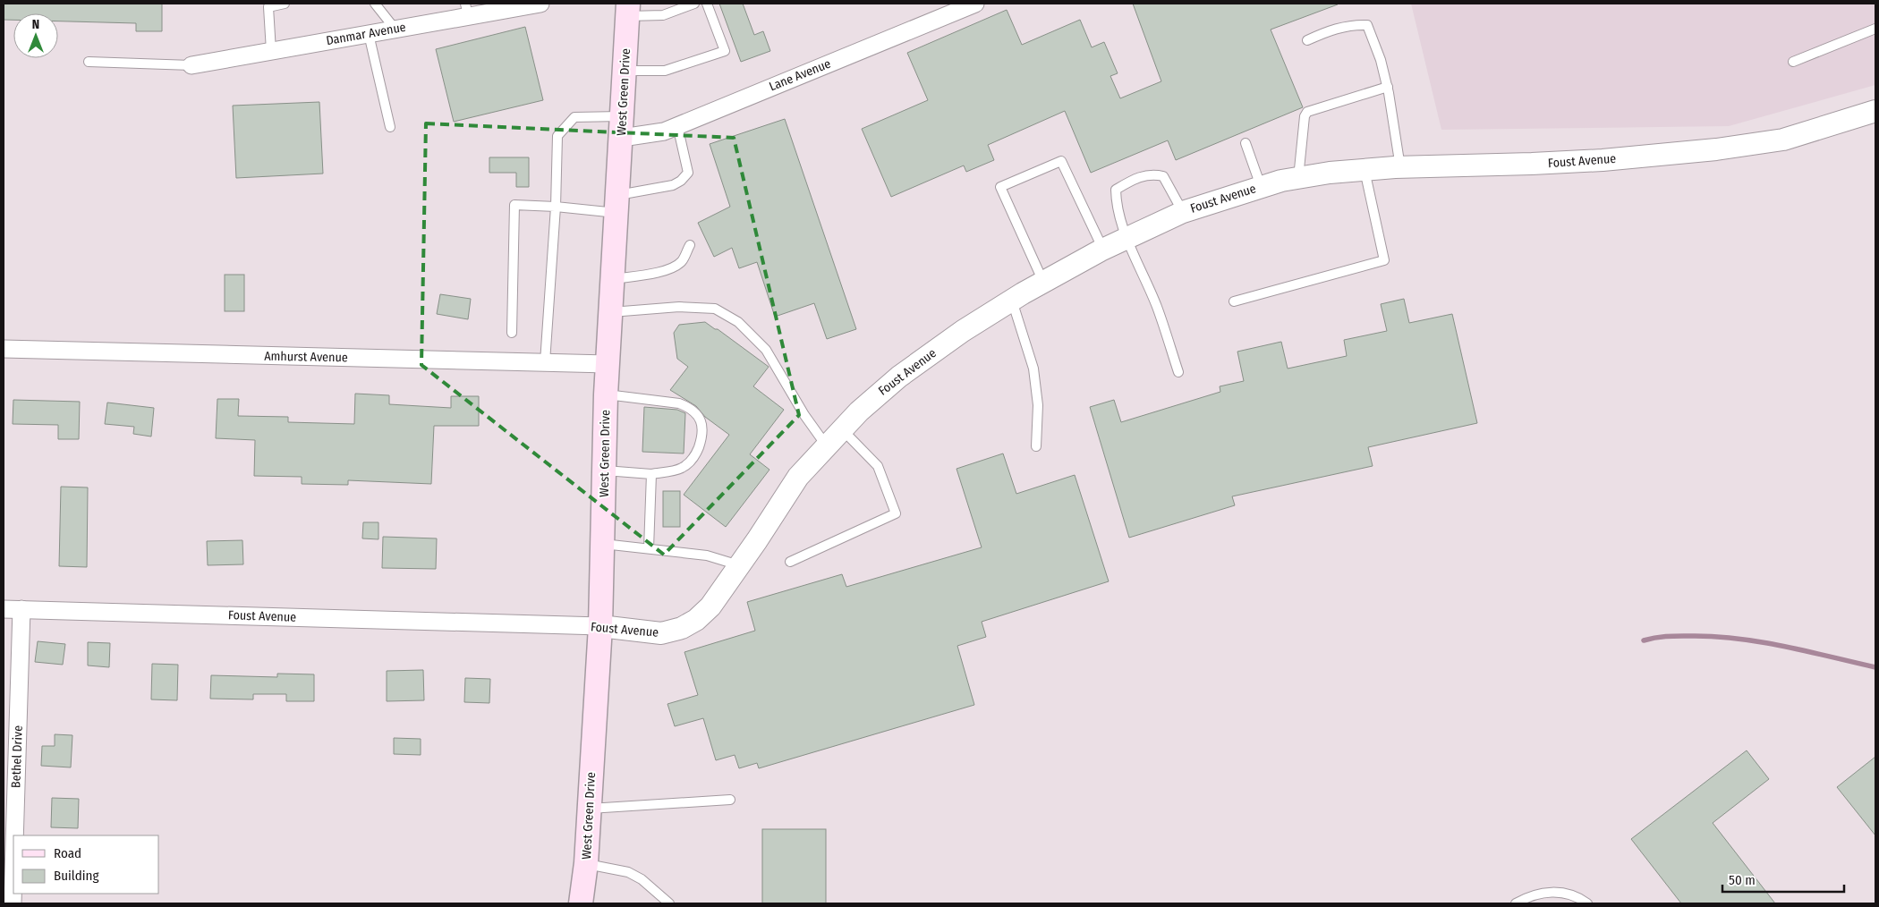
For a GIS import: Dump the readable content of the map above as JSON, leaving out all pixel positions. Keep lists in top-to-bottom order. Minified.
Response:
{"streets":{"main road":["West Green Drive"],"street":["Danmar Avenue","Lane Avenue","Foust Avenue","Amhurst Avenue","Bethel Drive"]},"crossings":[["Lane Avenue","West Green Drive"],["West Green Drive","Foust Avenue"],["West Green Drive","Amhurst Avenue"],["Foust Avenue","Bethel Drive"]],"legend":["Road","Building"],"scale_bar":"50 m","north":"top"}
